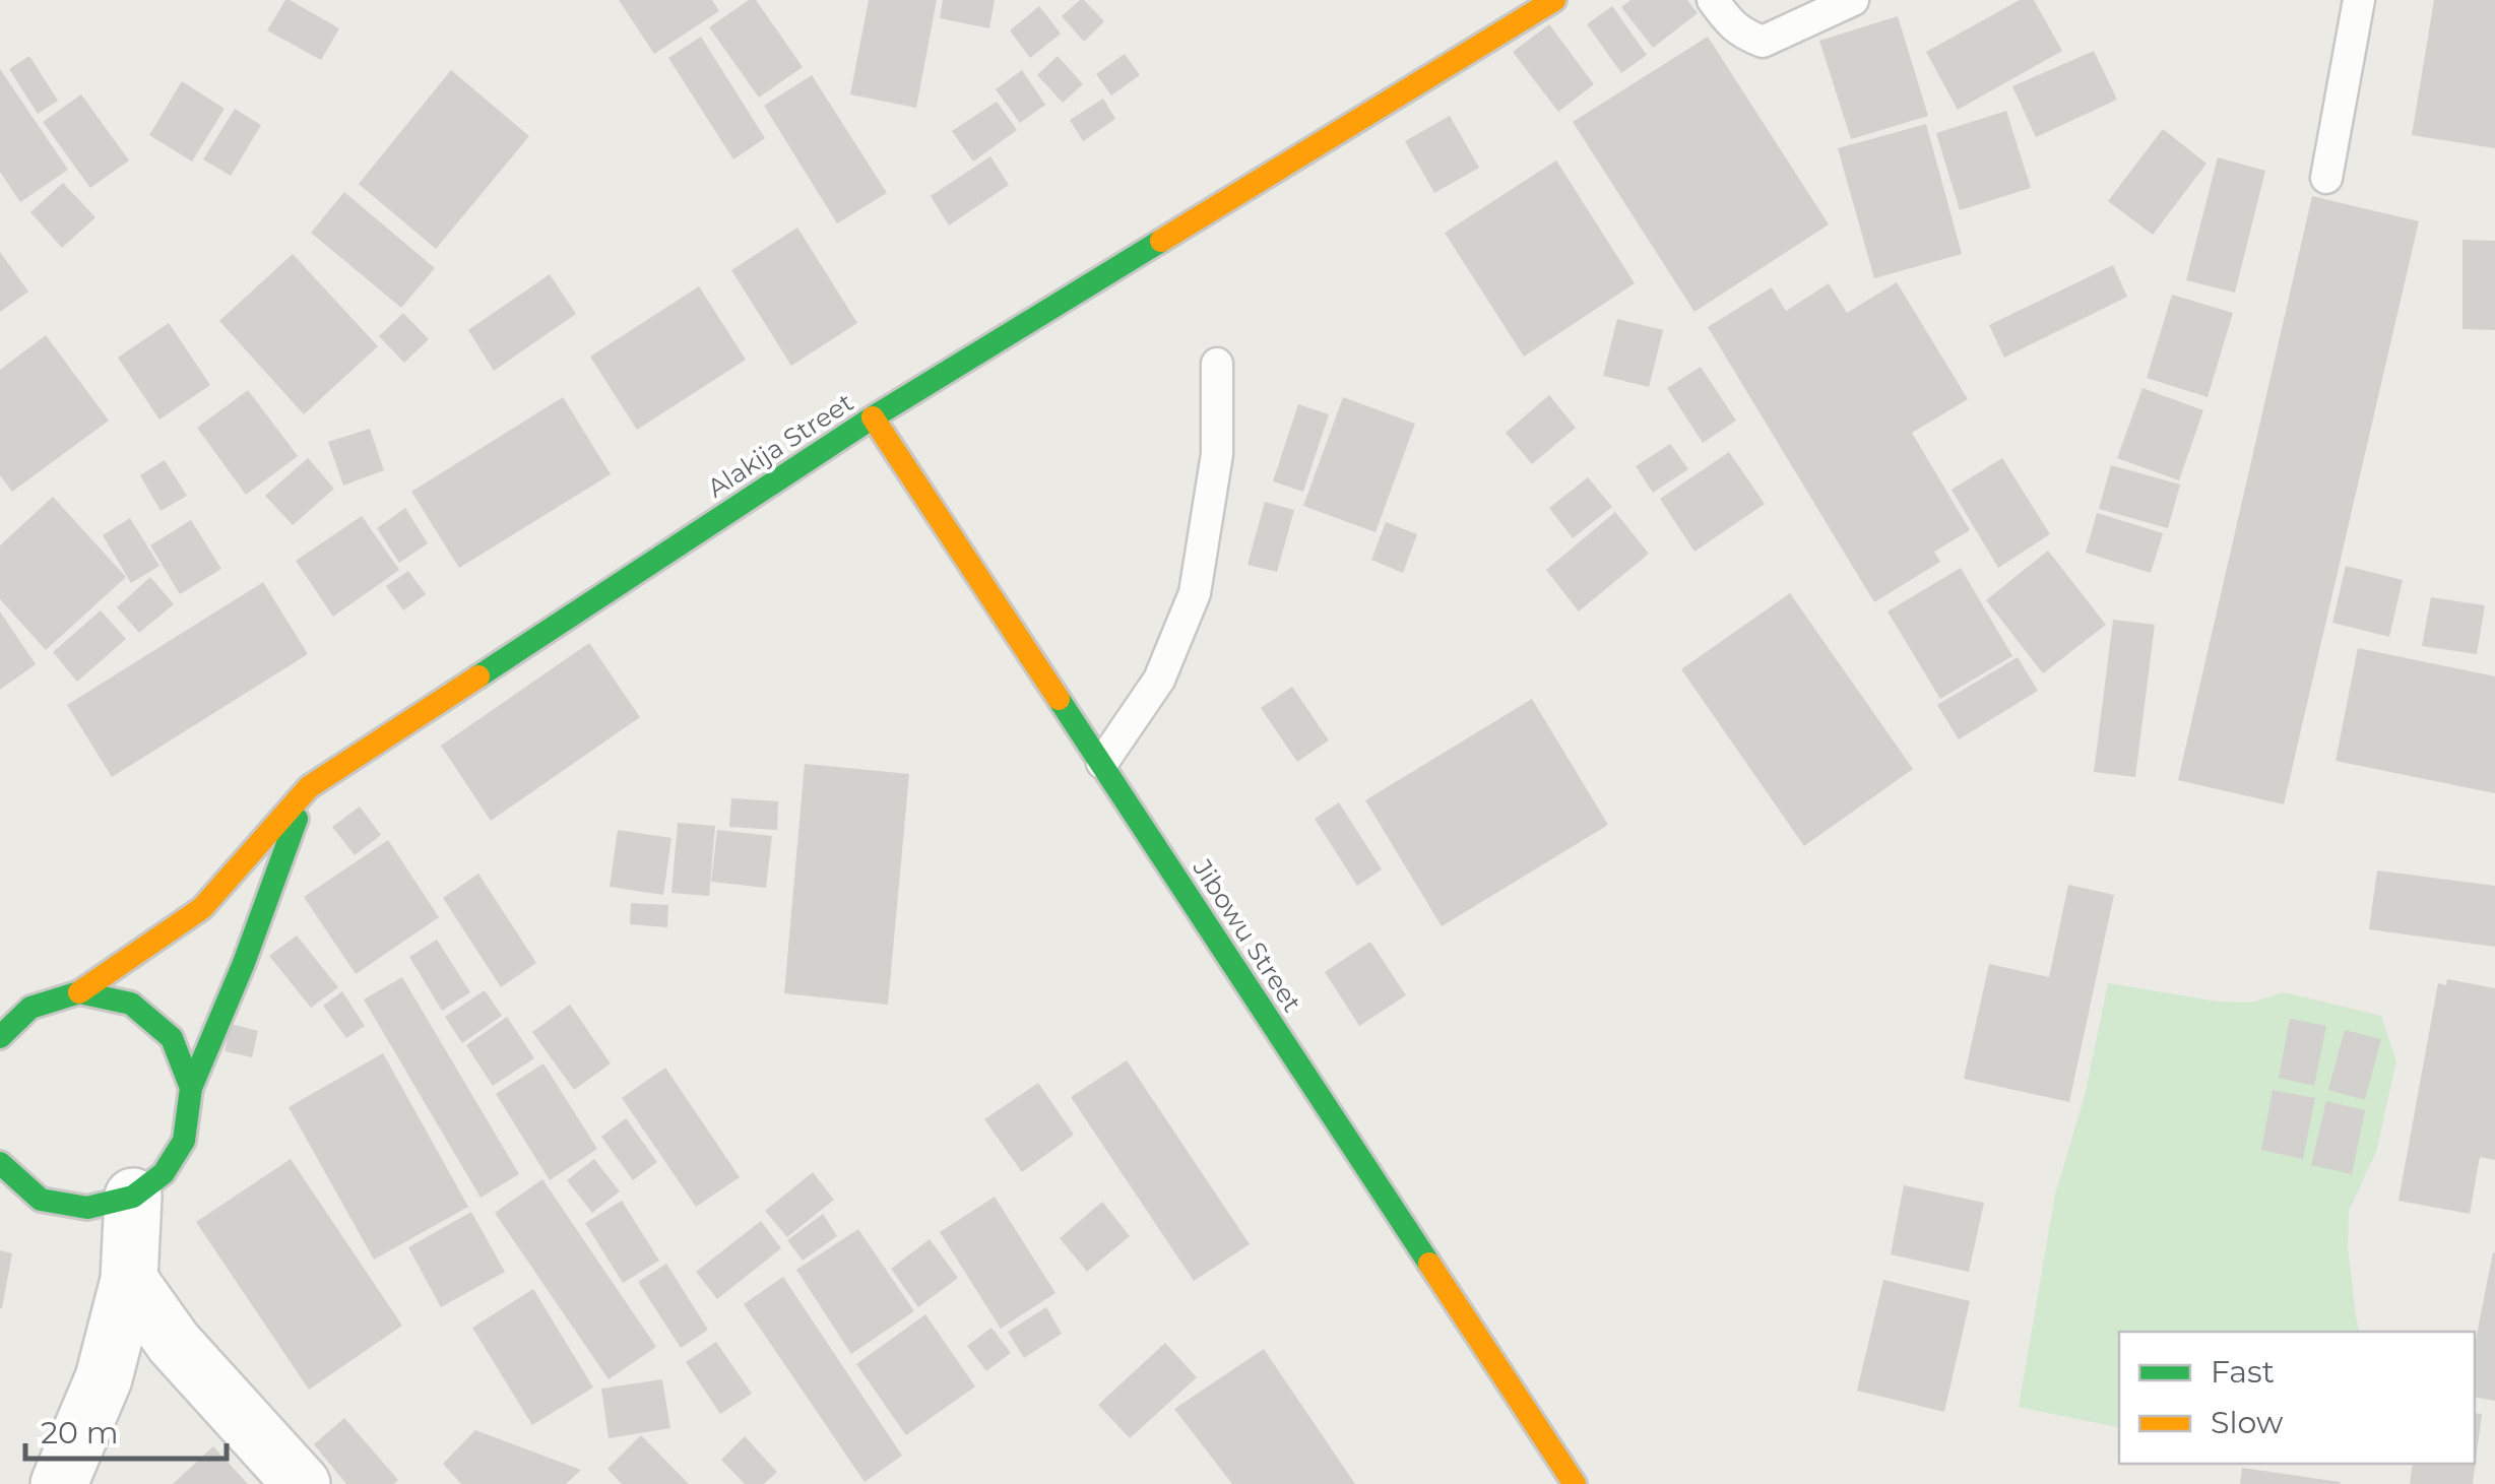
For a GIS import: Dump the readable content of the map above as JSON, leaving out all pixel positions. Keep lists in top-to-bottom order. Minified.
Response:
{"streets":{"street":["Alakija Street","Jibowu Street"]},"crossings":[["Alakija Street","Jibowu Street"]],"legend":["Fast","Slow"],"scale_bar":"20 m"}
